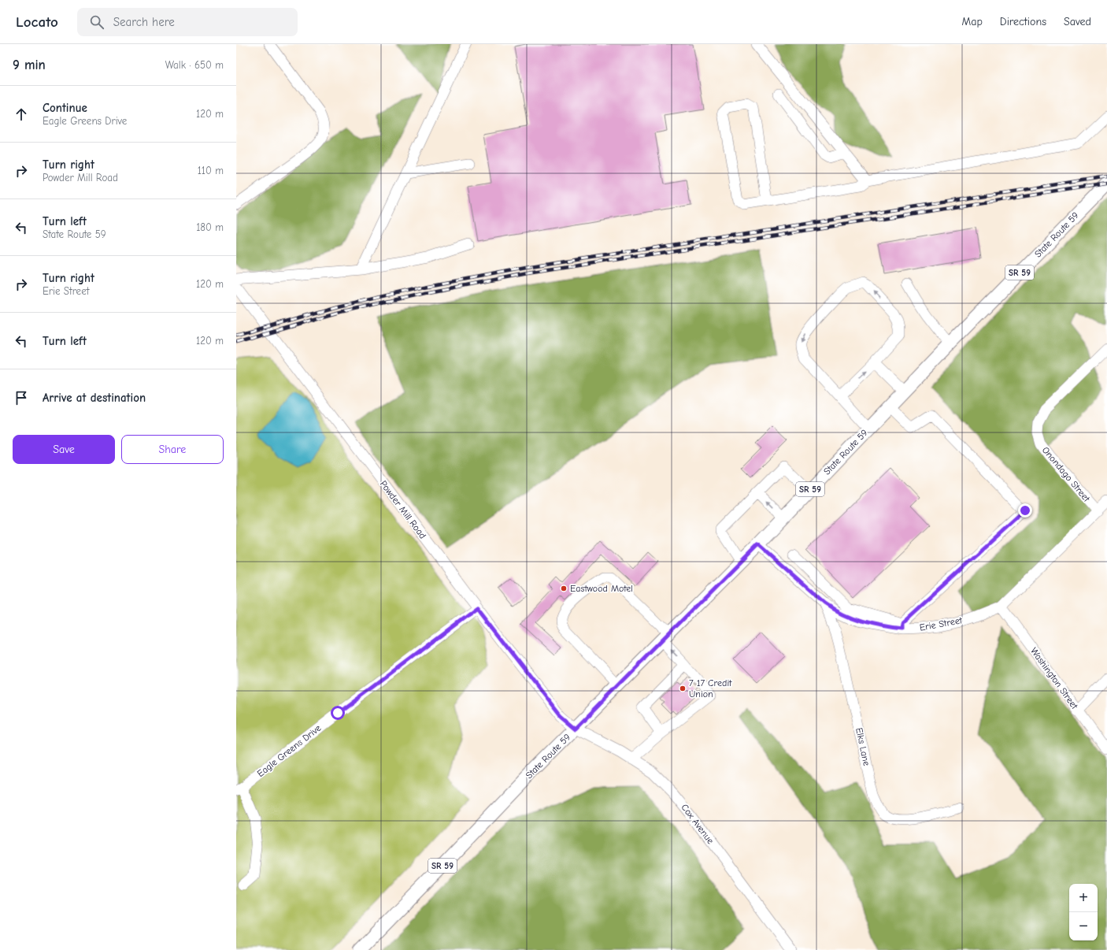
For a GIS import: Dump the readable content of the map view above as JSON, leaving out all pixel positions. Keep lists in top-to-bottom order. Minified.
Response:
{"streets":{"main road":["State Route 59","SR 59"],"street":["Onondago Street","Powder Mill Road","Erie Street","Washington Street","Elks Lane","Eagle Greens Drive","Cox Avenue"]},"crossings":[["State Route 59","Powder Mill Road"],["State Route 59","Erie Street"],["State Route 59","Cox Avenue"],["Onondago Street","Erie Street"],["Powder Mill Road","Eagle Greens Drive"],["Powder Mill Road","Cox Avenue"],["Erie Street","Washington Street"],["Erie Street","Elks Lane"]],"places":["Eastwood Motel","7 17 Credit Union"],"page":{"header":"Locato","search":"Search here","nav":["Map","Directions","Saved"],"heading":["9 min","Walk · 650 m"],"list":[["Continue","Eagle Greens Drive","120 m"],["Turn right","Powder Mill Road","110 m"],["Turn left","State Route 59","180 m"],["Turn right","Erie Street","120 m"],["Turn left","120 m"],"Arrive at destination"],"buttons":["Save","Share"],"map_buttons":["+","−"]}}
